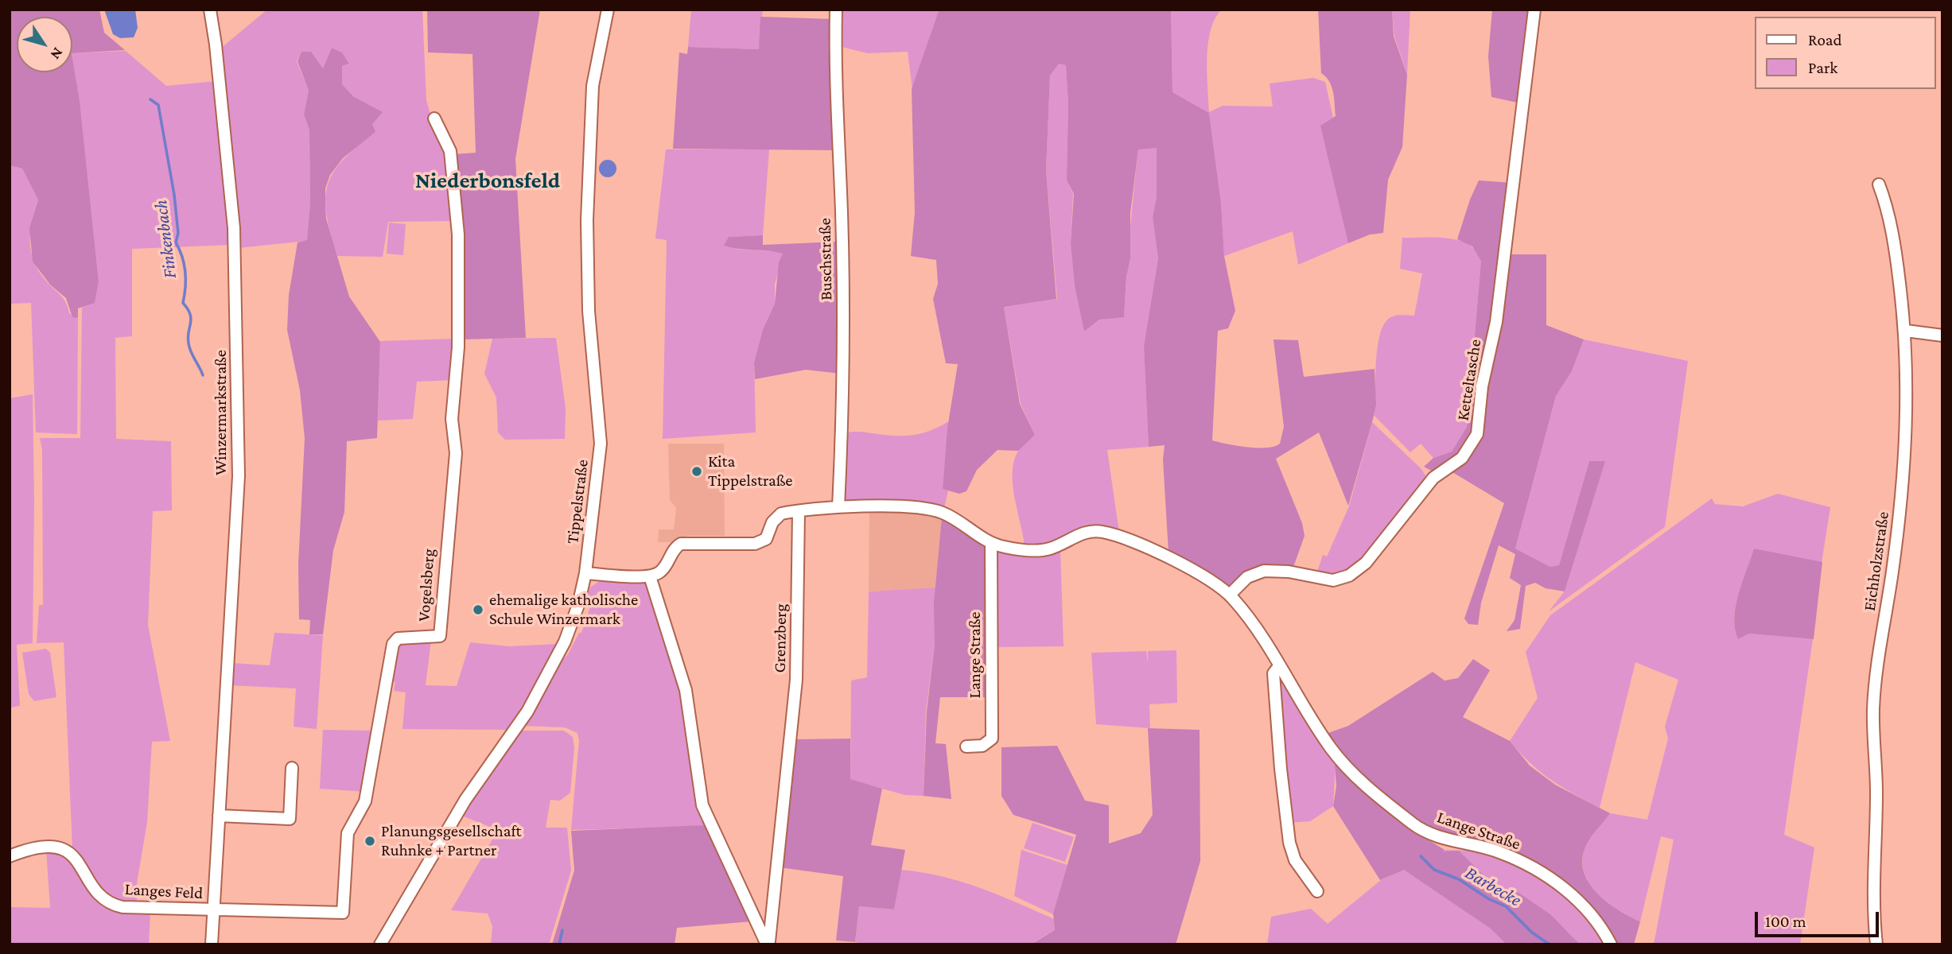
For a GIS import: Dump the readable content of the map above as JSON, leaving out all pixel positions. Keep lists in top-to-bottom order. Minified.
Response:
{"streets":{"street":["Buschstraße","Ketteltasche","Winzermarkstraße","Tippelstraße","Eichholzstraße","Vogelsberg","Grenzberg","Lange Straße","Langes Feld"]},"crossings":[["Buschstraße","Lange Straße"],["Ketteltasche","Lange Straße"],["Winzermarkstraße","Vogelsberg"],["Winzermarkstraße","Langes Feld"],["Vogelsberg","Langes Feld"],["Grenzberg","Lange Straße"]],"districts":["Niederbonsfeld"],"water":["Finkenbach","Barbecke"],"places":["Kita Tippelstraße","ehemalige katholische Schule Winzermark","Planungsgesellschaft Ruhnke + Partner"],"legend":["Road","Park"],"scale_bar":"100 m","north":"bottom right"}
